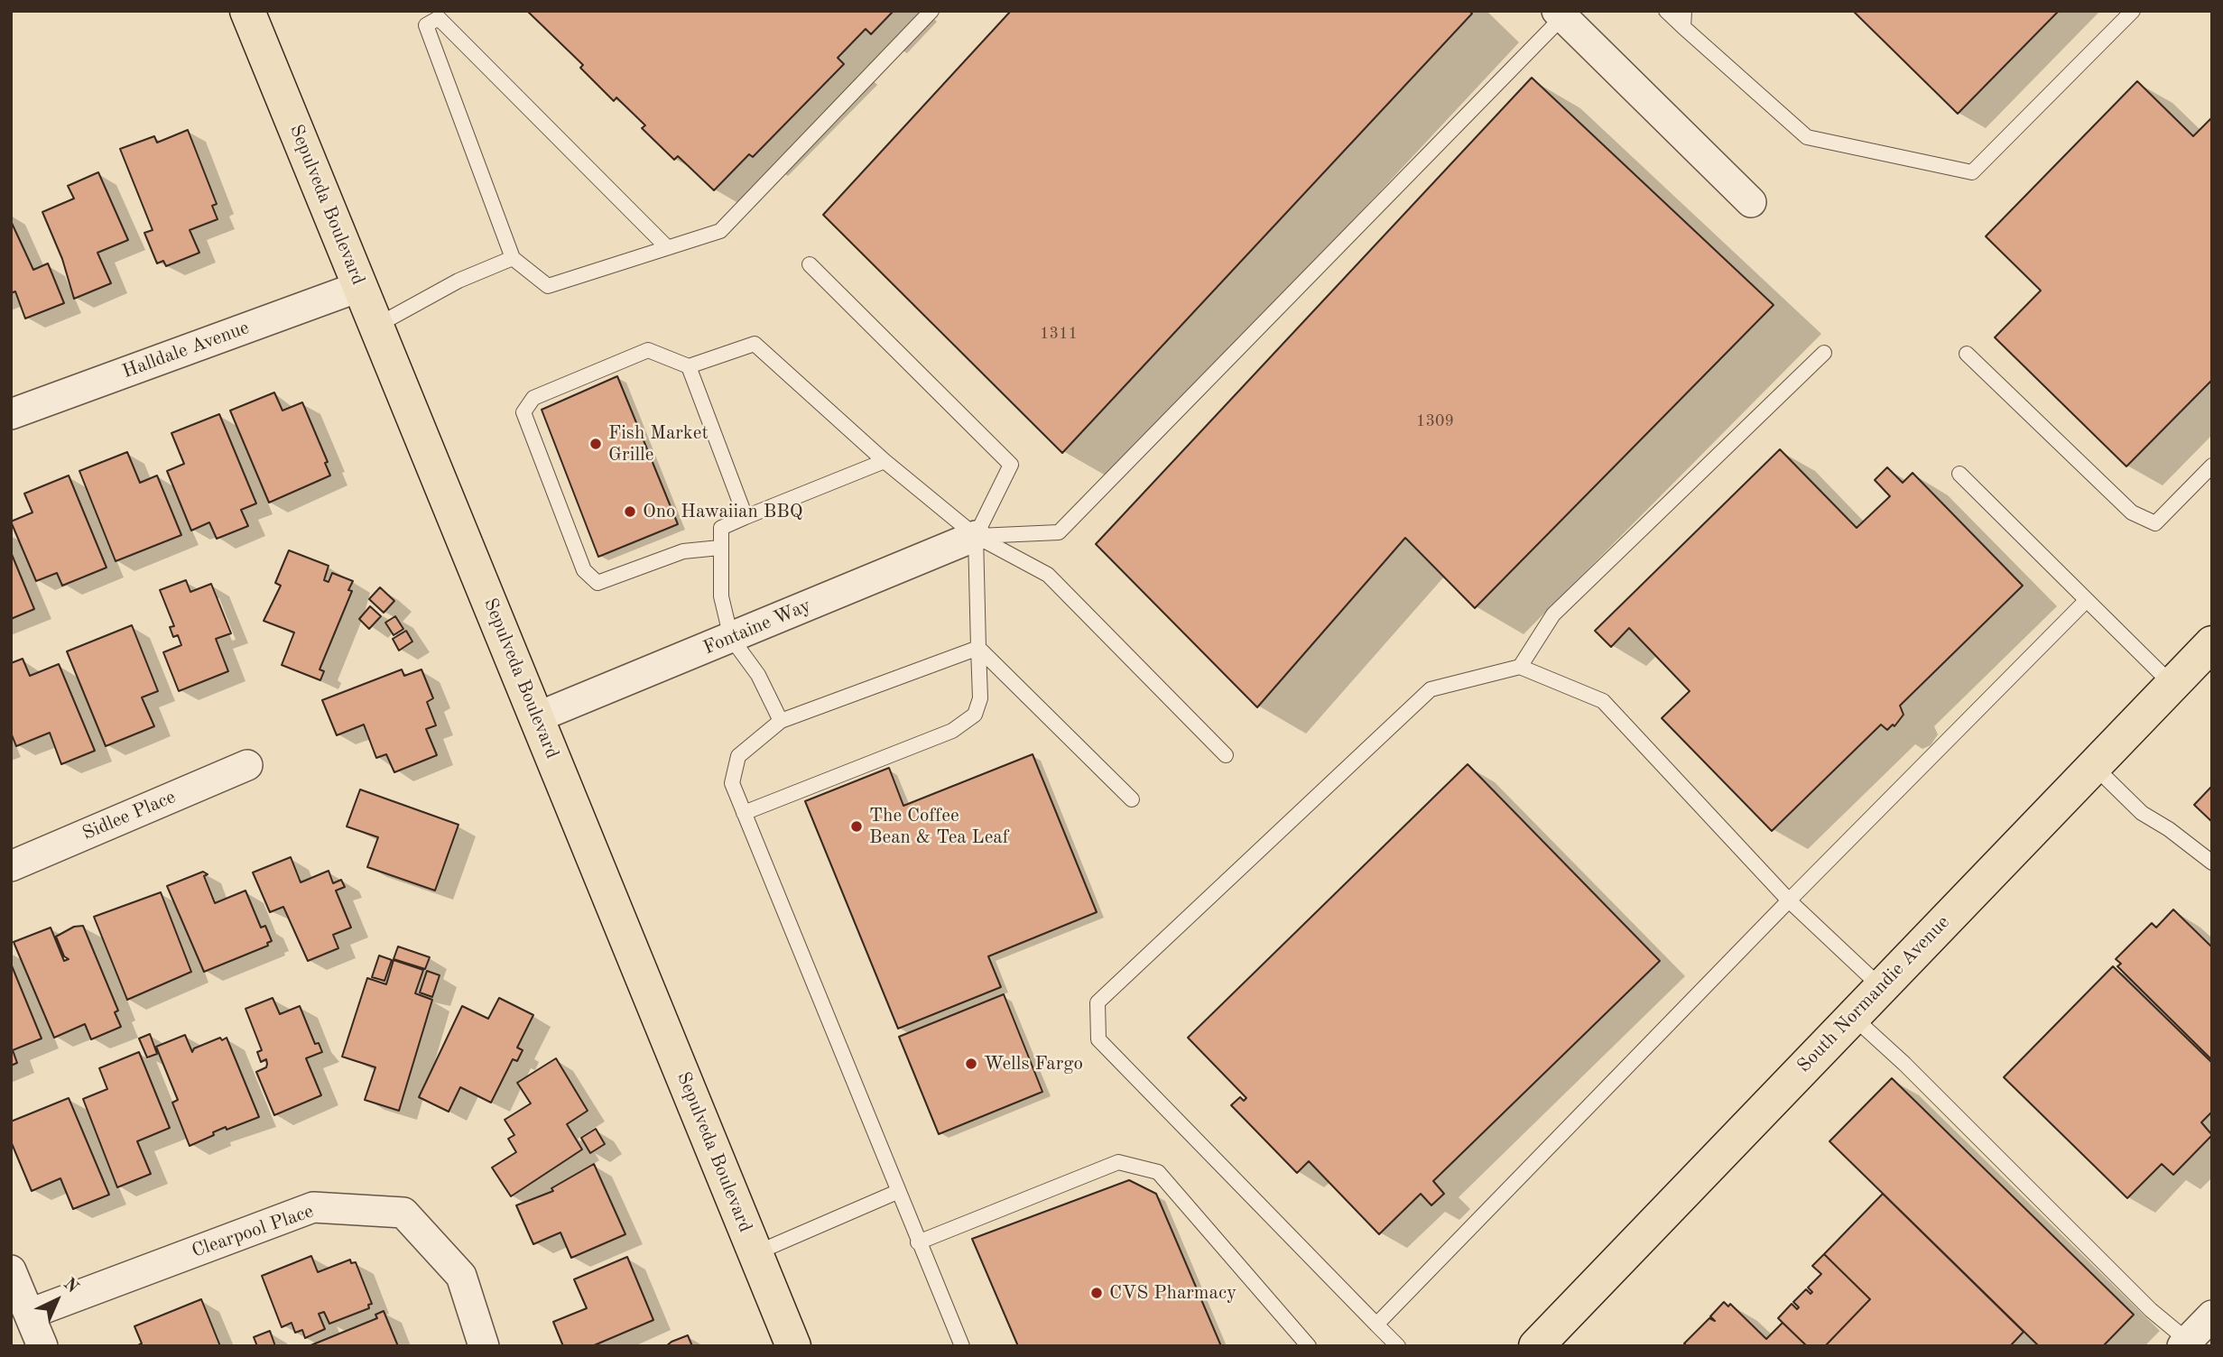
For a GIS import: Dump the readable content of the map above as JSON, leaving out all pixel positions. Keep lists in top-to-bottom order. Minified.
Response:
{"streets":{"main road":["Sepulveda Boulevard","South Normandie Avenue"],"street":["Halldale Avenue","Fontaine Way","Sidlee Place","Clearpool Place"]},"crossings":[["Sepulveda Boulevard","Halldale Avenue"],["Sepulveda Boulevard","Fontaine Way"]],"places":["Fish Market Grille","Ono Hawaiian BBQ","The Coffee Bean & Tea Leaf","Wells Fargo","CVS Pharmacy"],"house_numbers":["1311","1309"],"north":"top right"}
